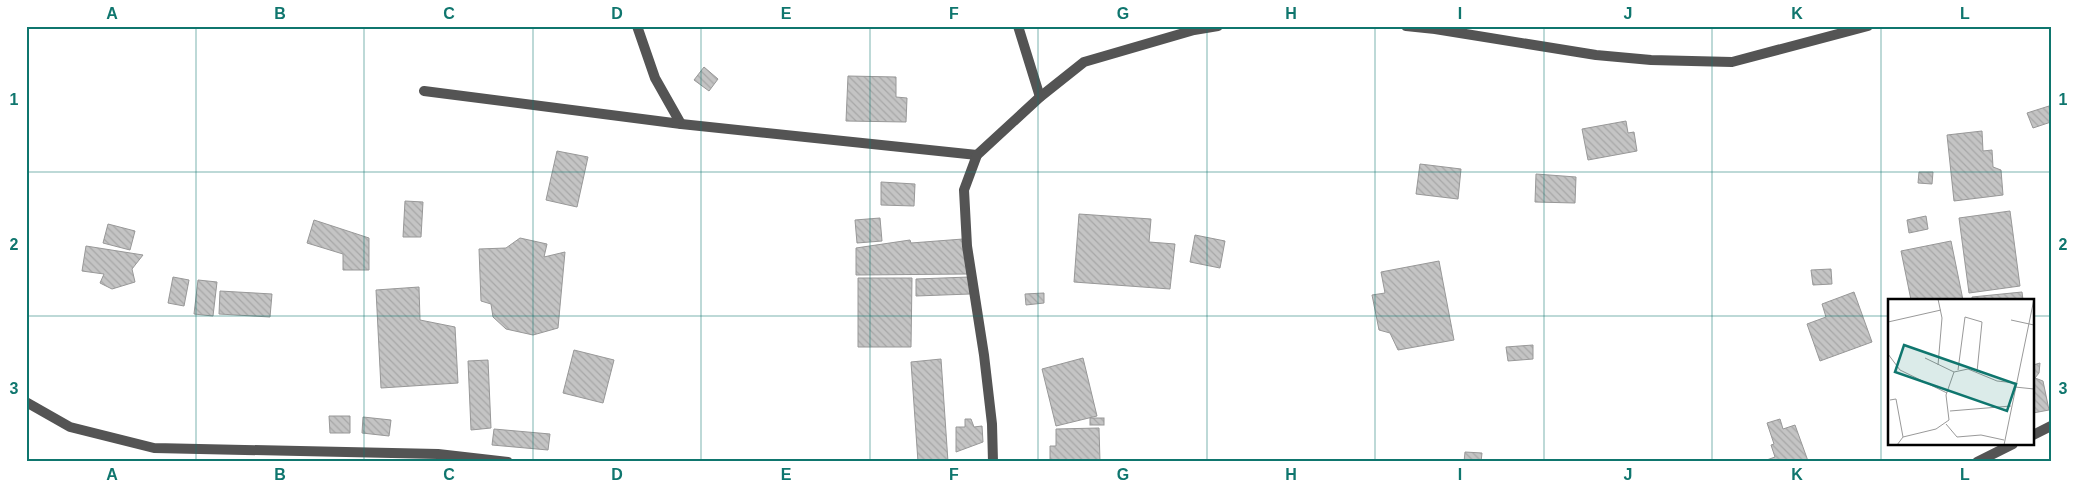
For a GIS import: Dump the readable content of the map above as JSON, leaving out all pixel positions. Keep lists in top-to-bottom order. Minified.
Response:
{"grid":{"columns":["A","B","C","D","E","F","G","H","I","J","K","L"],"rows":["1","2","3"]}}
